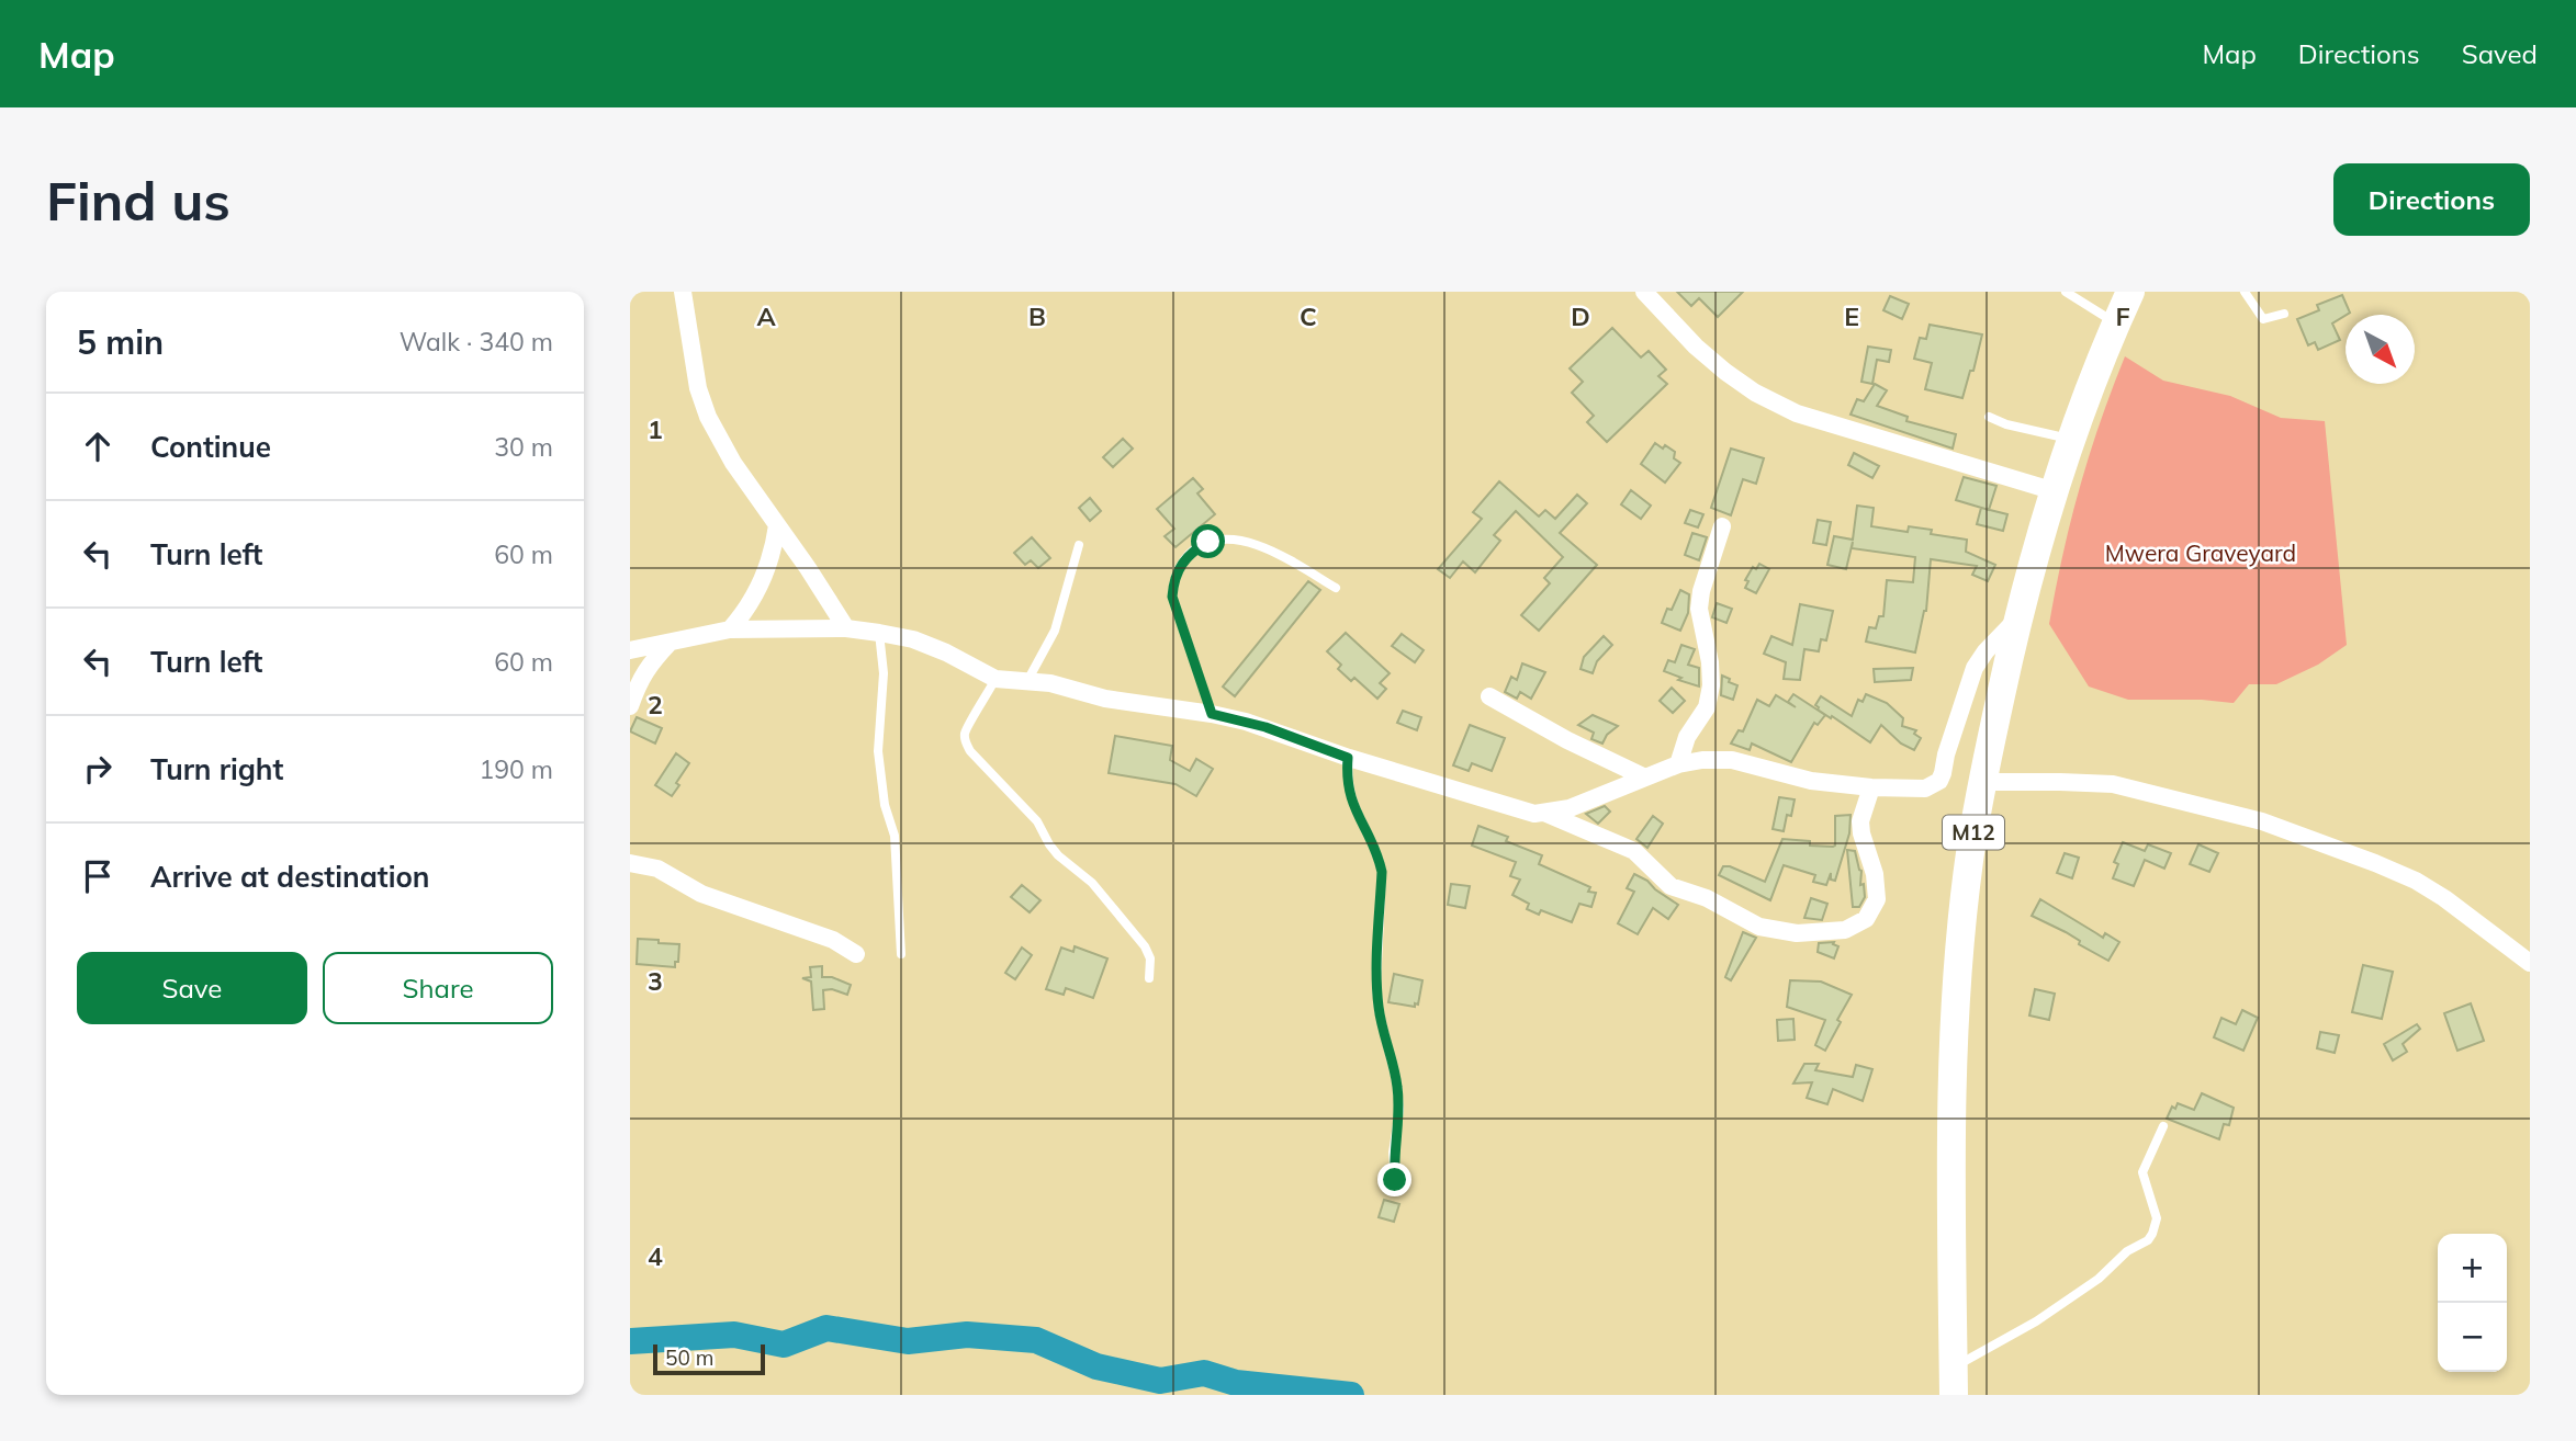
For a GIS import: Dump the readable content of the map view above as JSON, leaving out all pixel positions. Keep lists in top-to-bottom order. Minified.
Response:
{"streets":{"highway":["M12"]},"parks":["Mwera Graveyard"],"scale_bar":"50 m","north":"bottom right","page":{"header":"Map","nav":["Map","Directions","Saved"],"buttons":["Directions",["Save","Share"]],"title":"Find us","heading":["5 min","Walk · 340 m"],"list":[["Continue","30 m"],["Turn left","60 m"],["Turn left","60 m"],["Turn right","190 m"],"Arrive at destination"],"map_buttons":["+","−"],"scale":"50 m"},"grid":{"columns":["A","B","C","D","E","F"],"rows":["1","2","3","4"]}}
